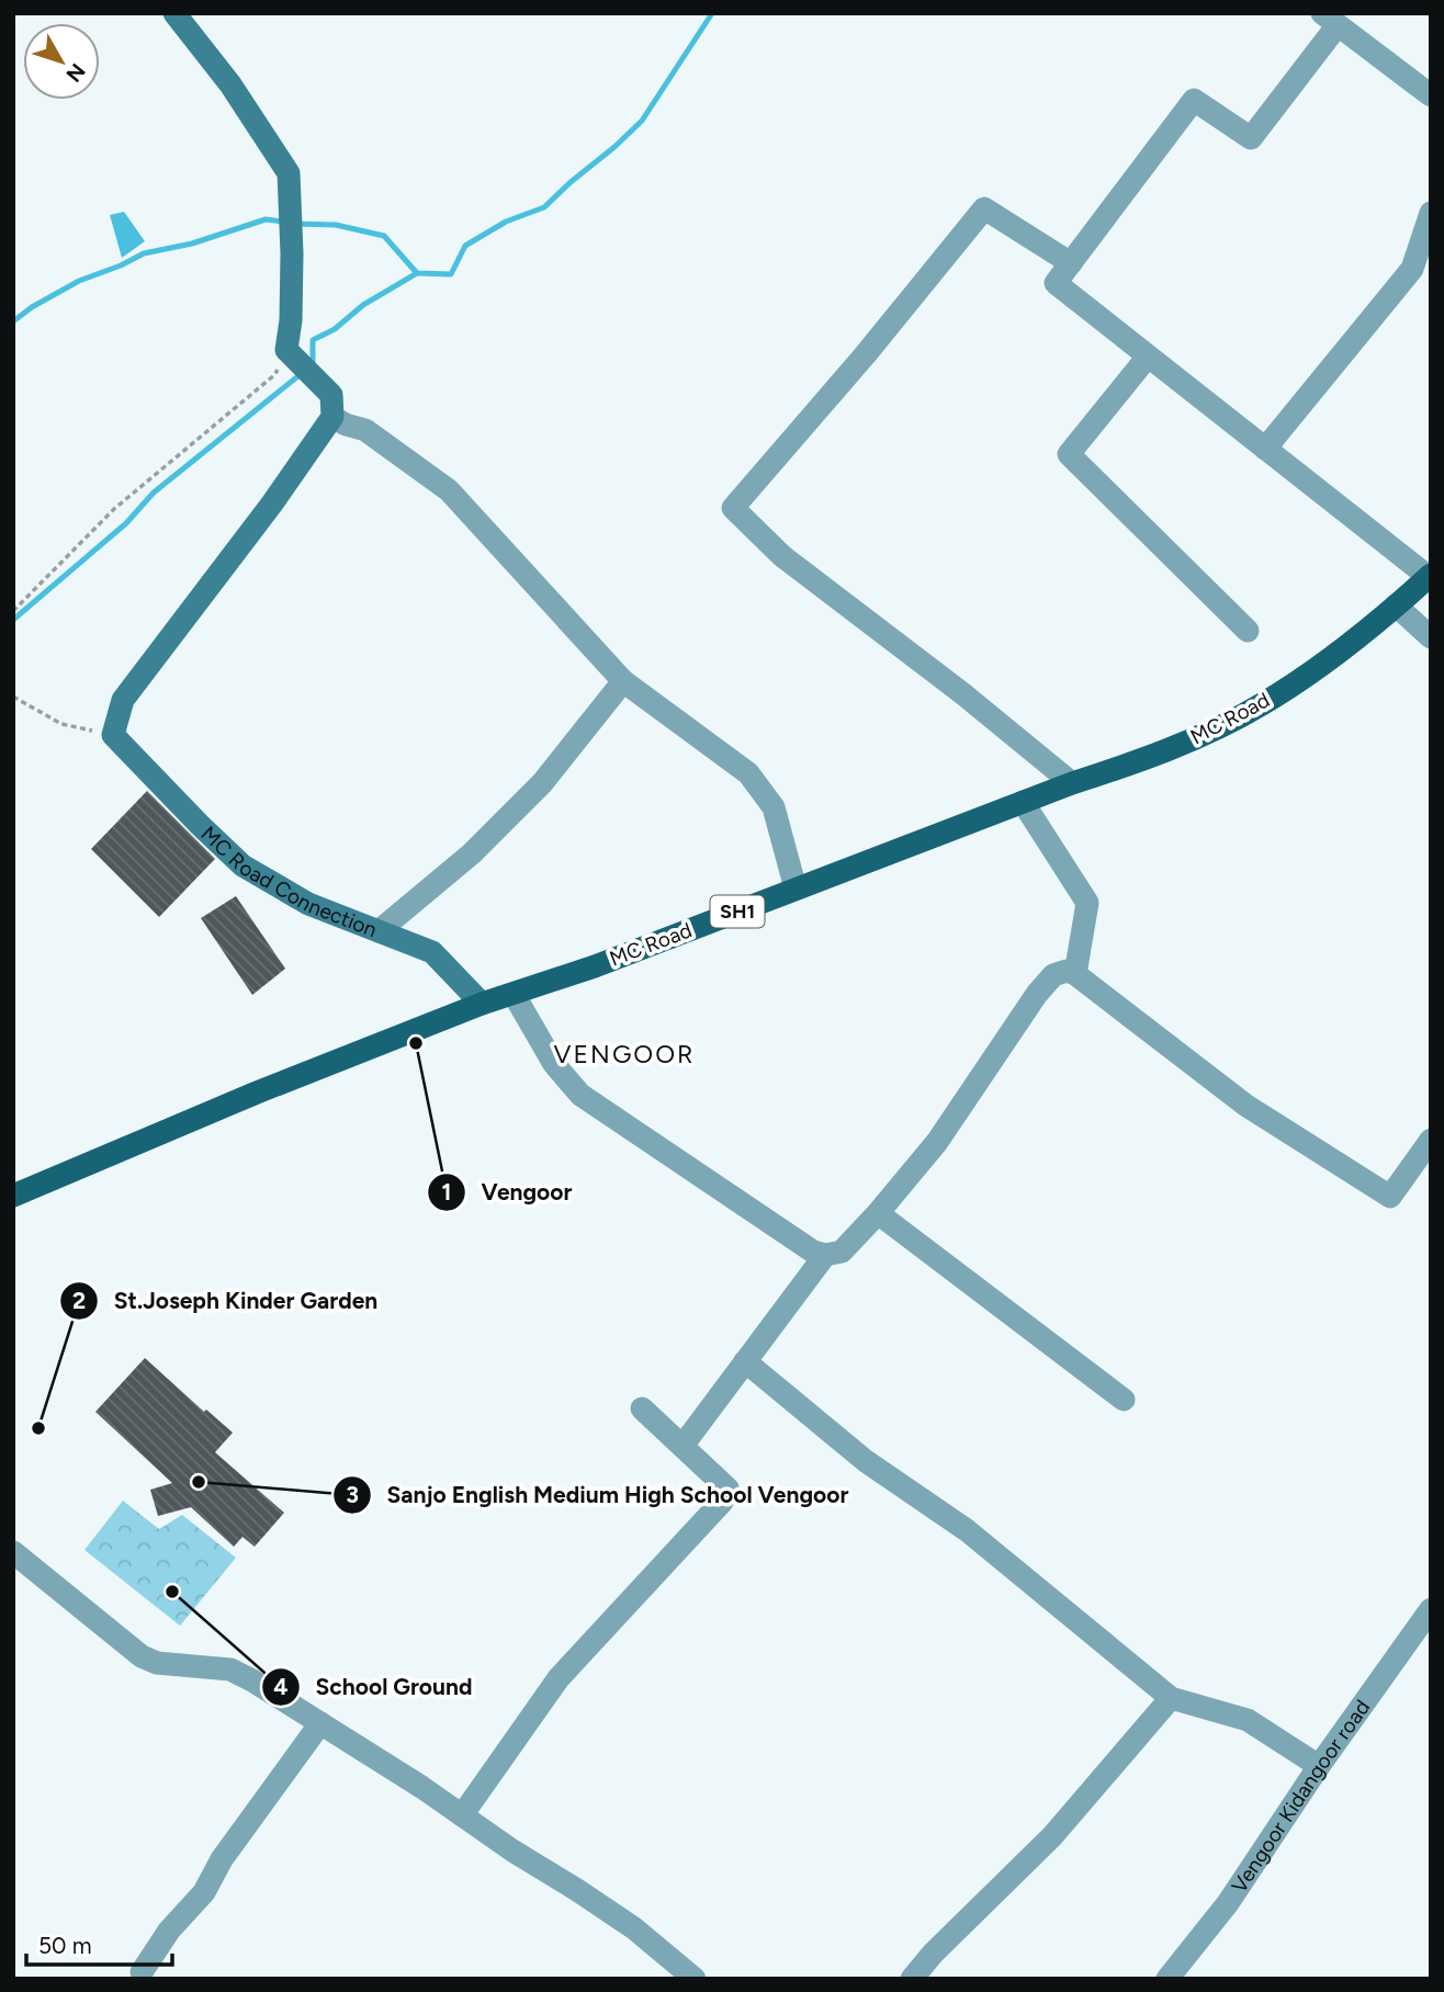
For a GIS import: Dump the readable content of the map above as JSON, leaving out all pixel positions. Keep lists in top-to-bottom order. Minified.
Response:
{"streets":{"main road":["MC Road","SH1"],"street":["MC Road Connection","Vengoor Kidangoor road"]},"crossings":[["MC Road","MC Road Connection"]],"districts":["VENGOOR"],"places":["Vengoor","St.Joseph Kinder Garden","Sanjo English Medium High School Vengoor","School Ground"],"scale_bar":"50 m","north":"bottom right"}
